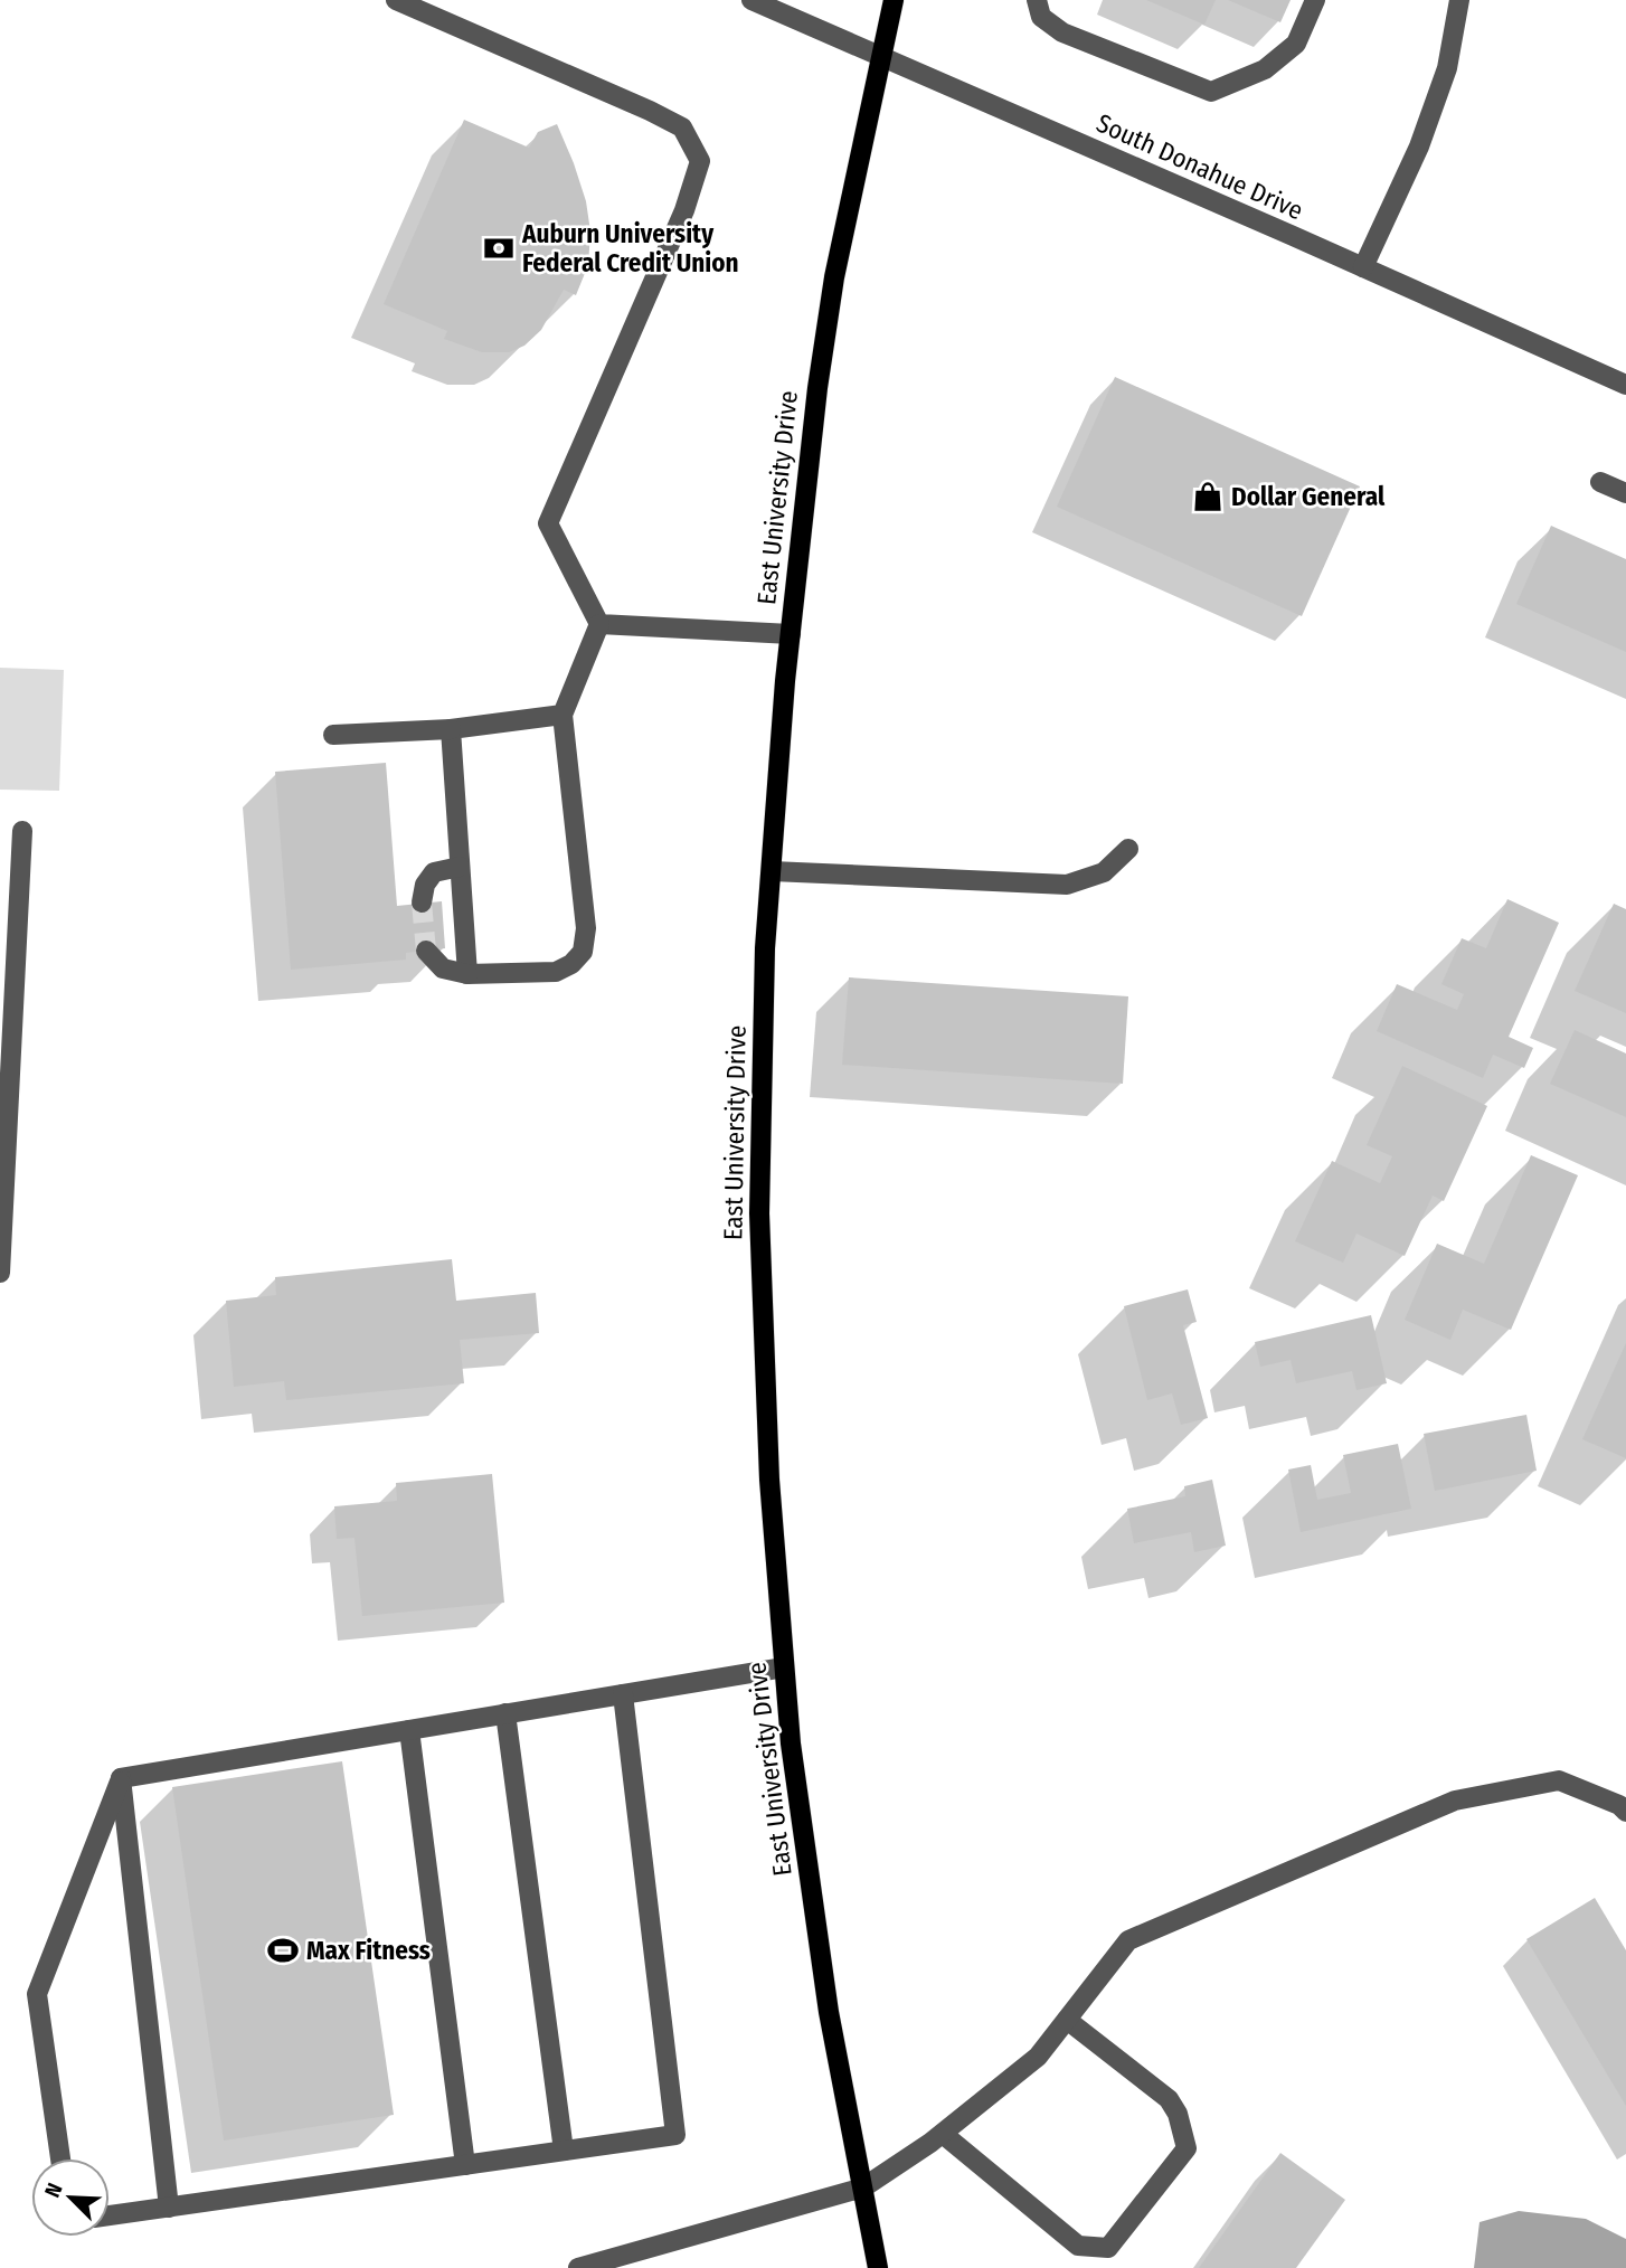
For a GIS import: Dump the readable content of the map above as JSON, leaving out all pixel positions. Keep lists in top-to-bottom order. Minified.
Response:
{"streets":{"main road":["East University Drive"],"street":["South Donahue Drive"]},"crossings":[["South Donahue Drive","East University Drive"]],"places":{"bank":["Auburn University Federal Credit Union"],"shop":["Dollar General"],"sports":["Max Fitness"]},"north":"top left"}
